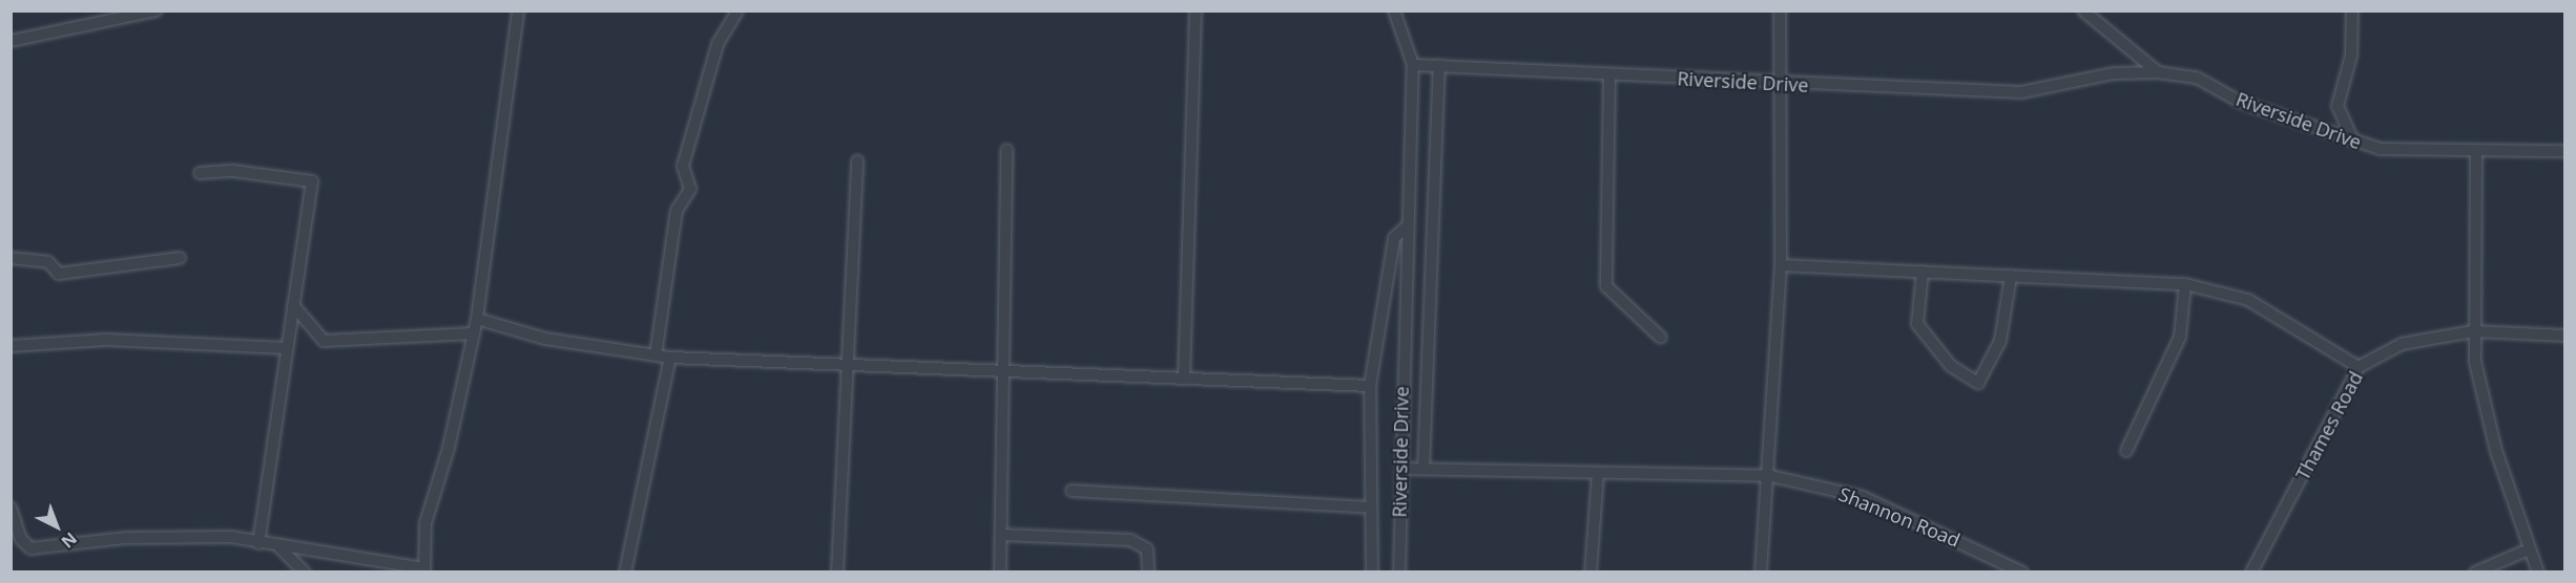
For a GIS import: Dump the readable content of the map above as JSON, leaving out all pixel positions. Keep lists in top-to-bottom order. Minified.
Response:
{"streets":{"street":["Riverside Drive","Thames Road","Shannon Road"]},"crossings":[["Riverside Drive","Shannon Road"]],"north":"bottom right"}
